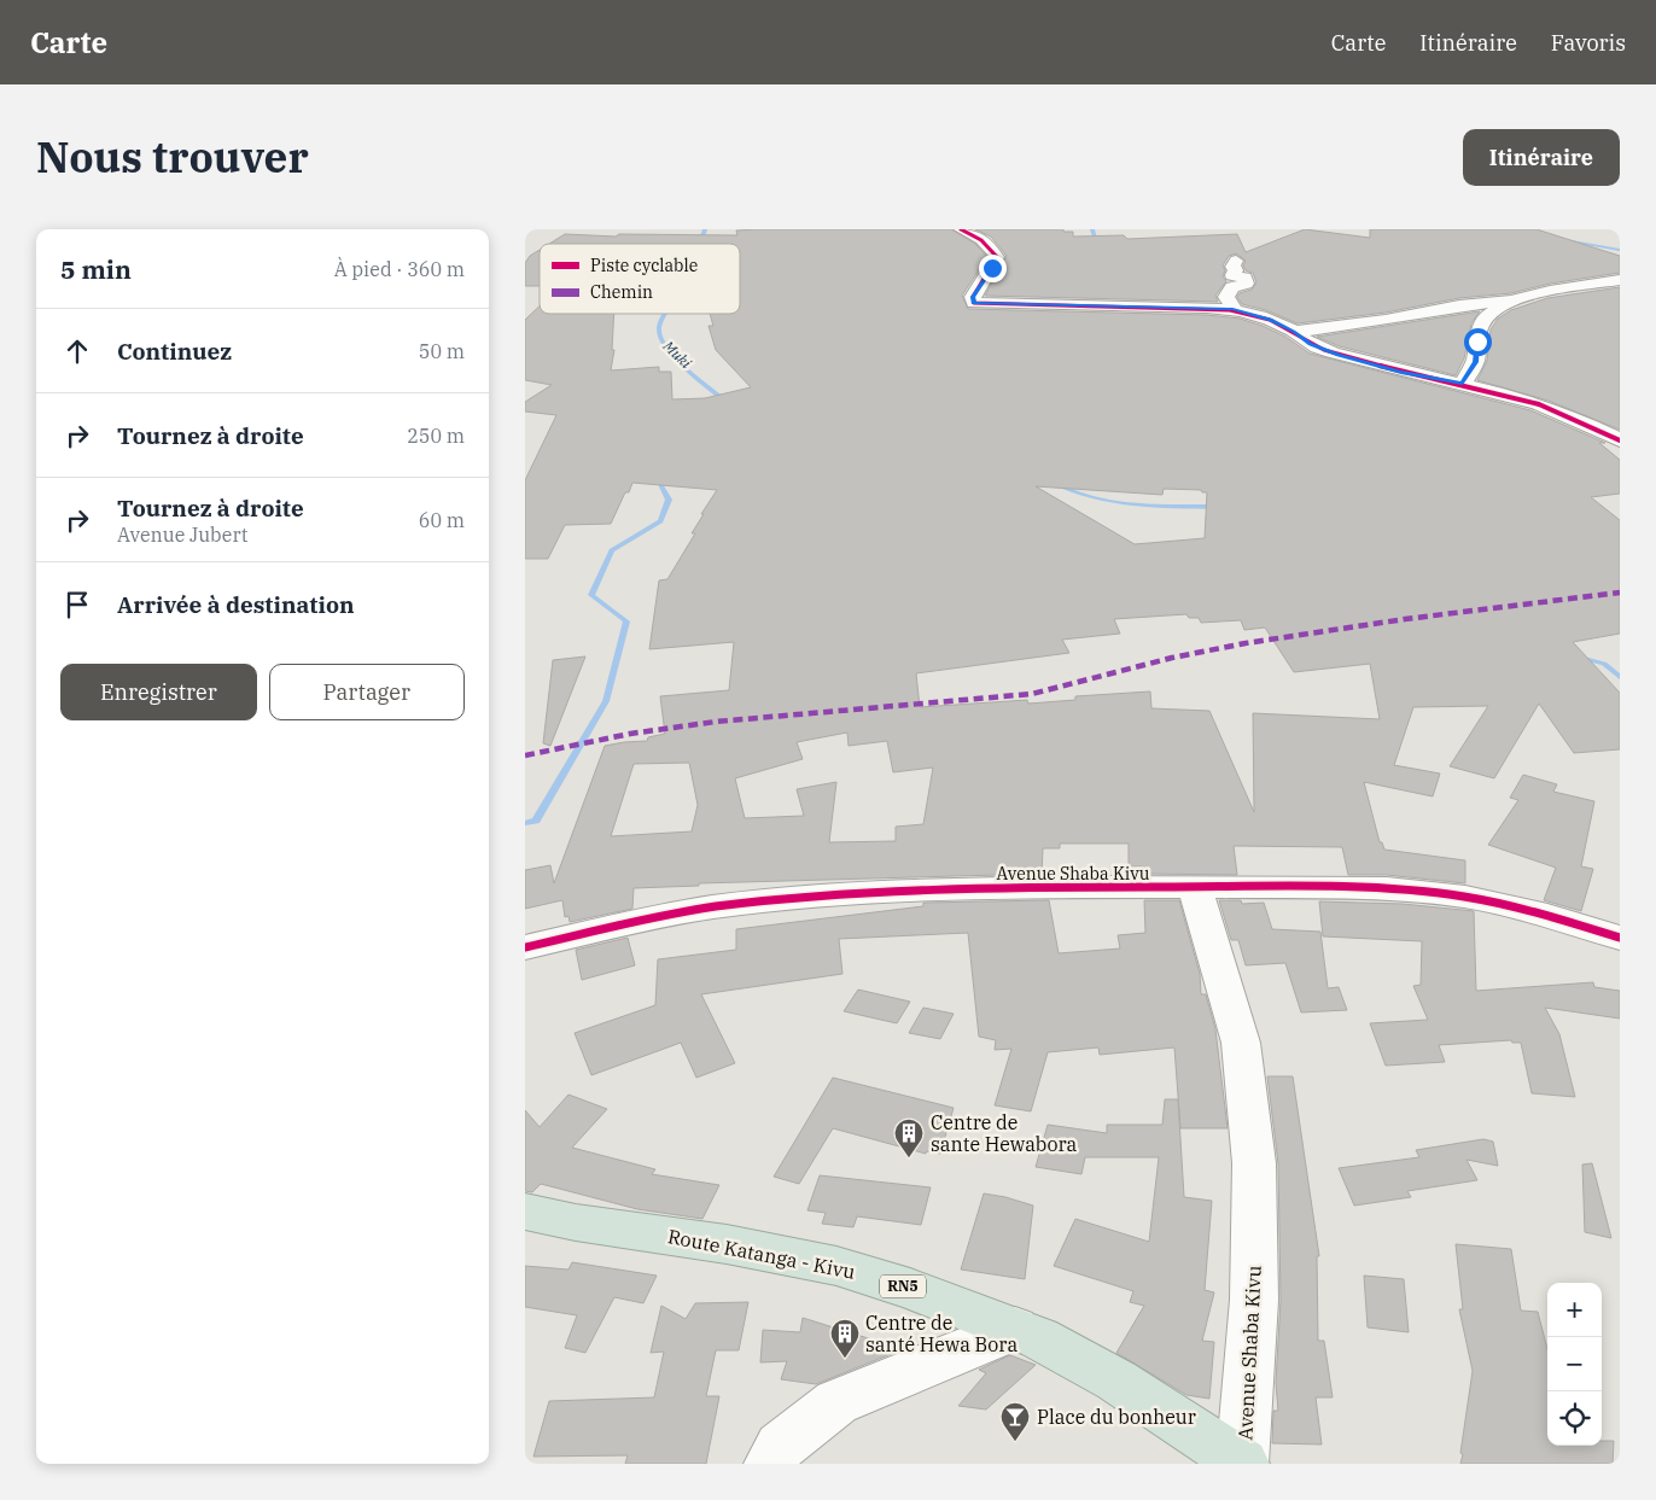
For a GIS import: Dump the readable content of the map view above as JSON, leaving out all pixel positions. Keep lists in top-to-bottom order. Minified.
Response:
{"streets":{"highway":["Route Katanga - Kivu","RN5"],"street":["Avenue Shaba Kivu"]},"crossings":[["Avenue Shaba Kivu","Route Katanga - Kivu"]],"water":["Muki"],"places":{"building":["Centre de sante Hewabora","Centre de santé Hewa Bora"],"bar":["Place du bonheur"]},"legend":["Piste cyclable","Chemin"],"page":{"header":"Carte","nav":["Carte","Itinéraire","Favoris"],"title":"Nous trouver","buttons":["Itinéraire",["Enregistrer","Partager"]],"heading":["5 min","À pied · 360 m"],"list":[["Continuez","50 m"],["Tournez à droite","250 m"],["Tournez à droite","Avenue Jubert","60 m"],"Arrivée à destination"],"map_buttons":["+","−"]}}
